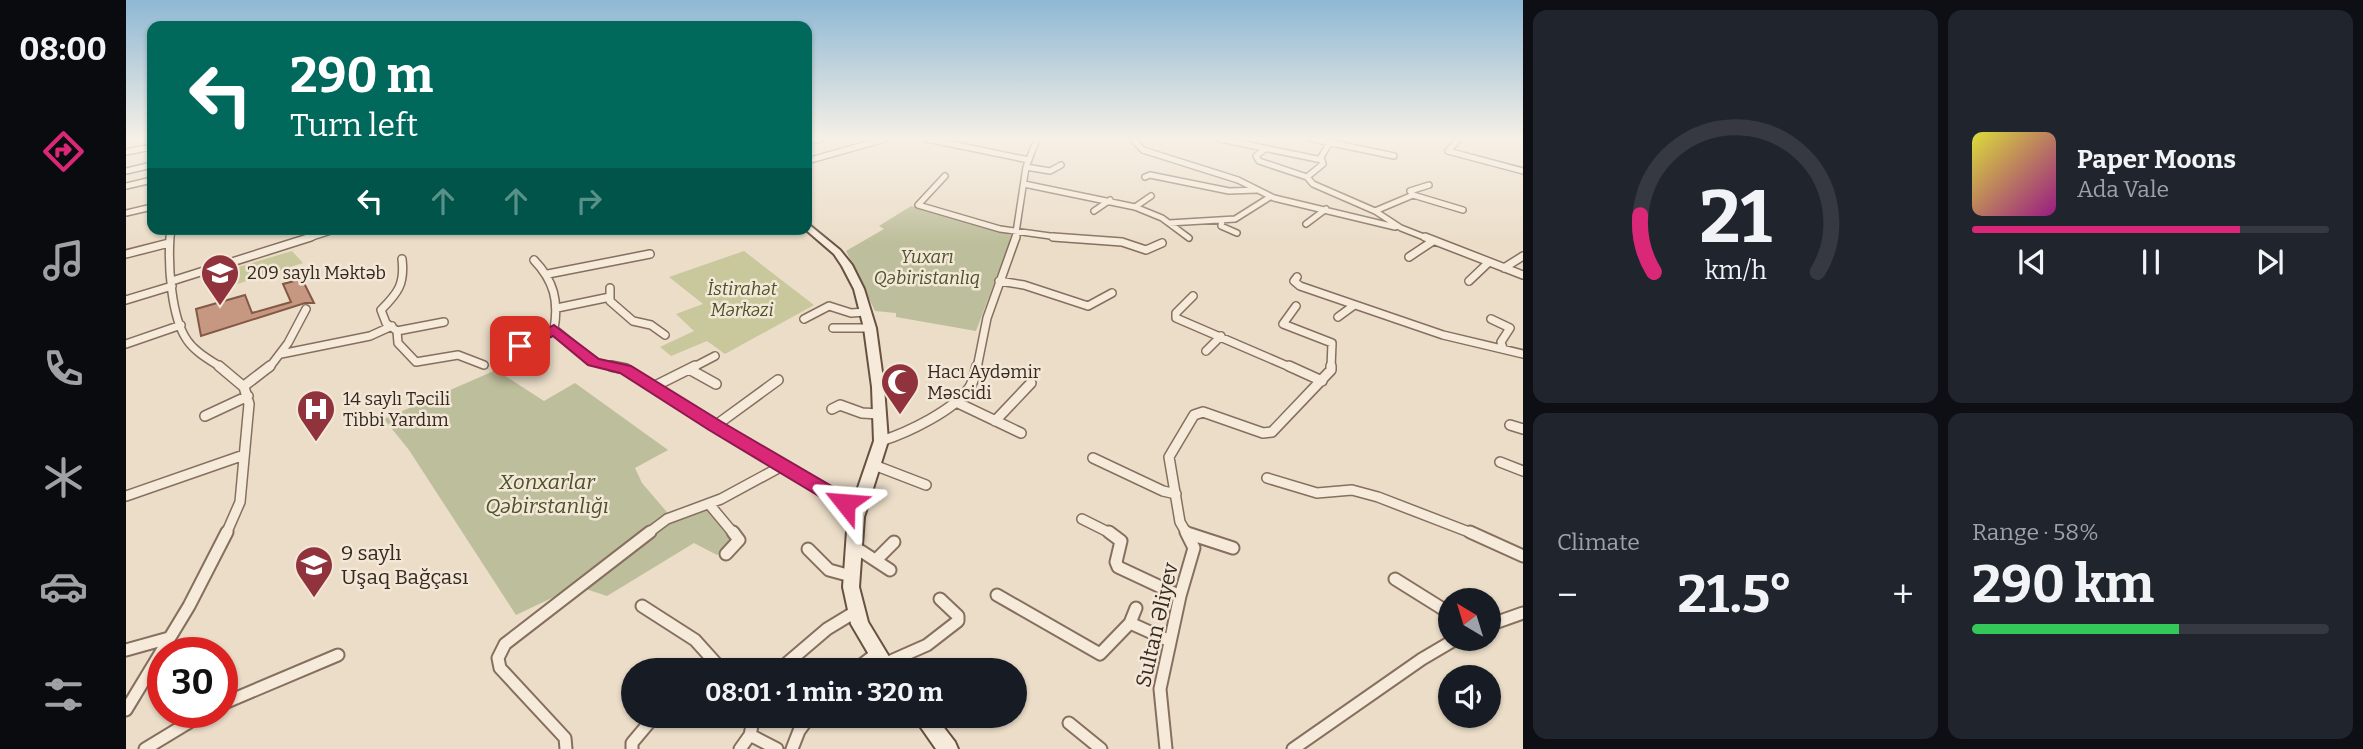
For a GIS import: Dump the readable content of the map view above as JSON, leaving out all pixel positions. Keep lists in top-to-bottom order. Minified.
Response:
{"streets":{"street":["Sultan Əliyev"]},"parks":["Yuxarı Qəbiristanlıq","İstirahət Mərkəzi","Xonxarlar Qəbirstanlığı"],"places":{"school or university":["209 saylı Məktəb","9 saylı Uşaq Bağçası"],"mosque":["Hacı Aydəmir Məscidi"],"hospital":["14 saylı Təcili Tibbi Yardım"]},"north":"top left","page":{"tabs":"08:00","turn":["290 m","Turn left"],"song":["Paper Moons","Ada Vale"],"tile":["Climate",["Range · 58%","290 km"]],"heat":["−","21.5°","+"],"limit":"30","trip":"08:01 · 1 min · 320 m","gauge":["21","km/h"]}}
